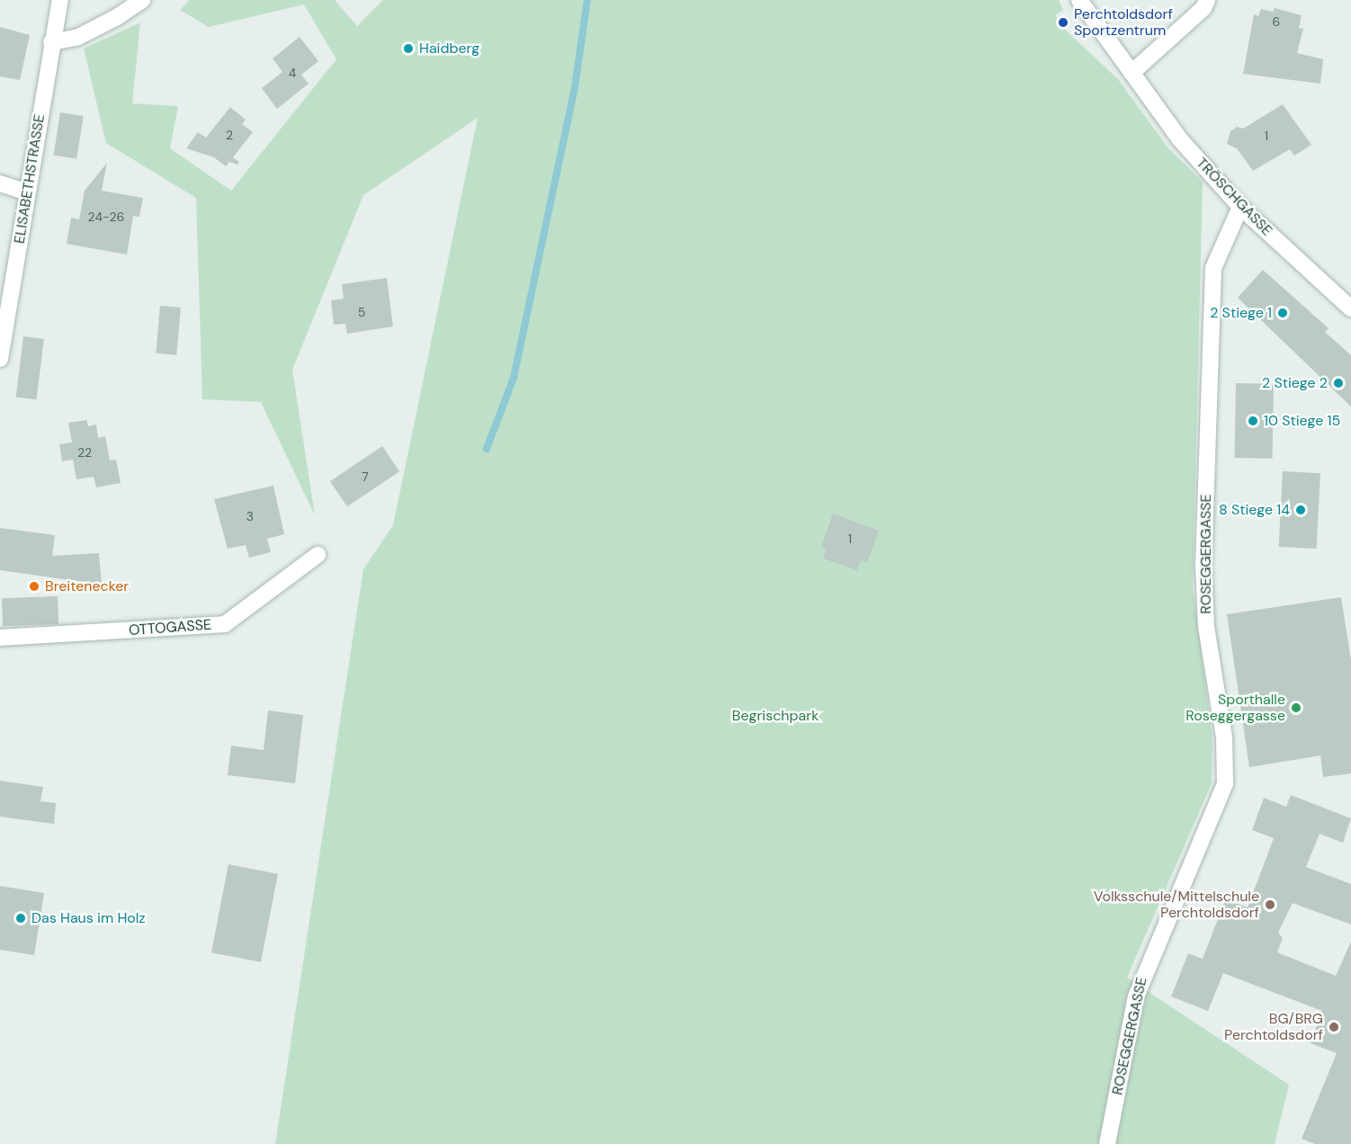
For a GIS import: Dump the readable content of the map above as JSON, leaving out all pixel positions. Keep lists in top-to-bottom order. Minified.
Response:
{"streets":{"street":["ELISABETHSTRASSE","TRÖSCHGASSE","ROSEGGERGASSE","OTTOGASSE"]},"crossings":[["TRÖSCHGASSE","ROSEGGERGASSE"]],"parks":["Begrischpark"],"places":["Perchtoldsdorf Sportzentrum","Haidberg","2 Stiege 1","2 Stiege 2","10 Stiege 15","8 Stiege 14","Breitenecker","Sporthalle Roseggergasse","Volksschule/Mittelschule Perchtoldsdorf","Das Haus im Holz","BG/BRG Perchtoldsdorf"],"house_numbers":["6","4","2","1","24-26","5","22","7","3","1"]}
